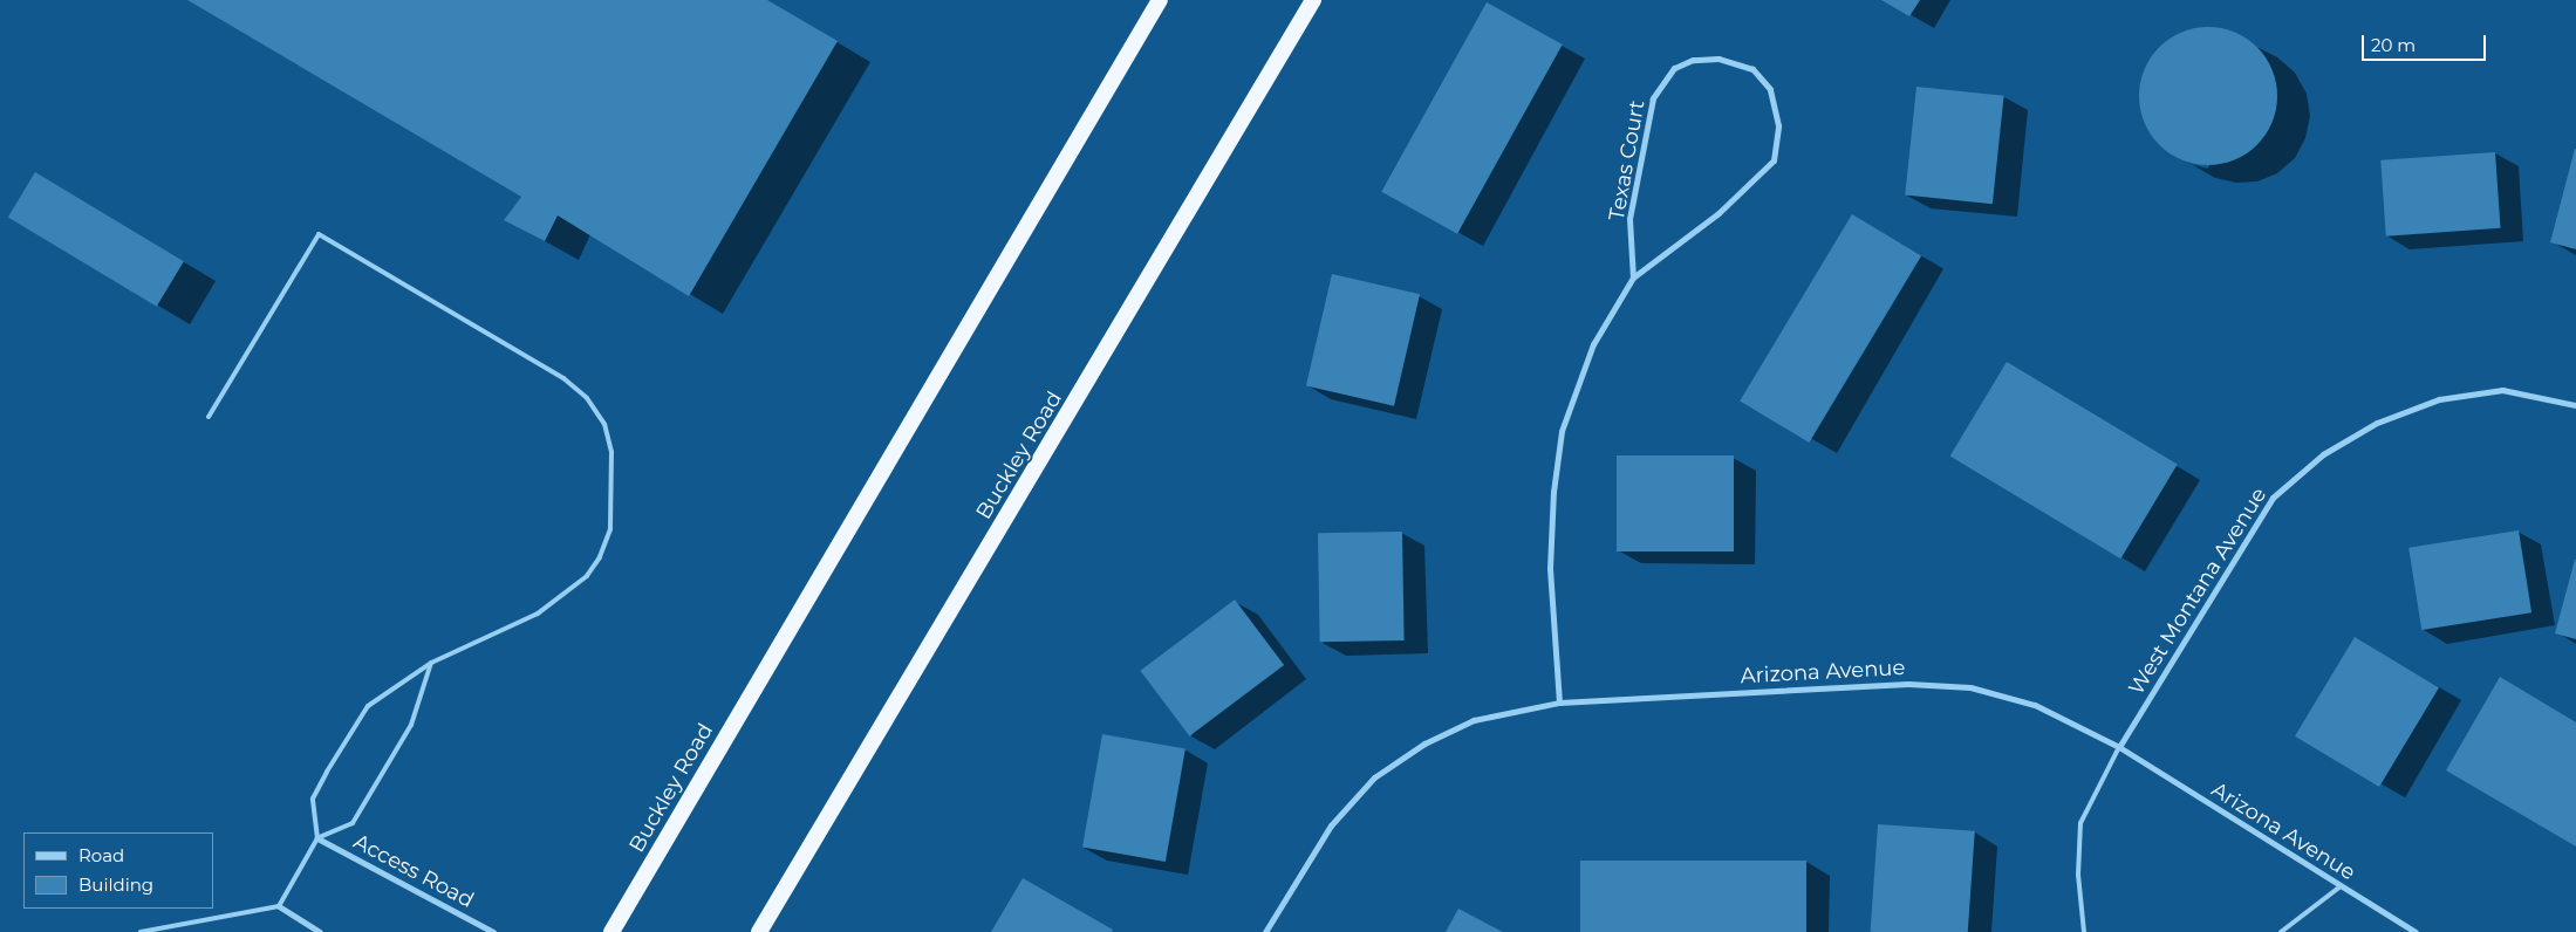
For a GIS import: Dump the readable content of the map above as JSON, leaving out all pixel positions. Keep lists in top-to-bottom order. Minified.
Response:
{"streets":{"highway":["Buckley Road"],"street":["Texas Court","West Montana Avenue","Arizona Avenue","Access Road"]},"crossings":[["Texas Court","Arizona Avenue"],["West Montana Avenue","Arizona Avenue"]],"legend":["Road","Building"],"scale_bar":"20 m"}
